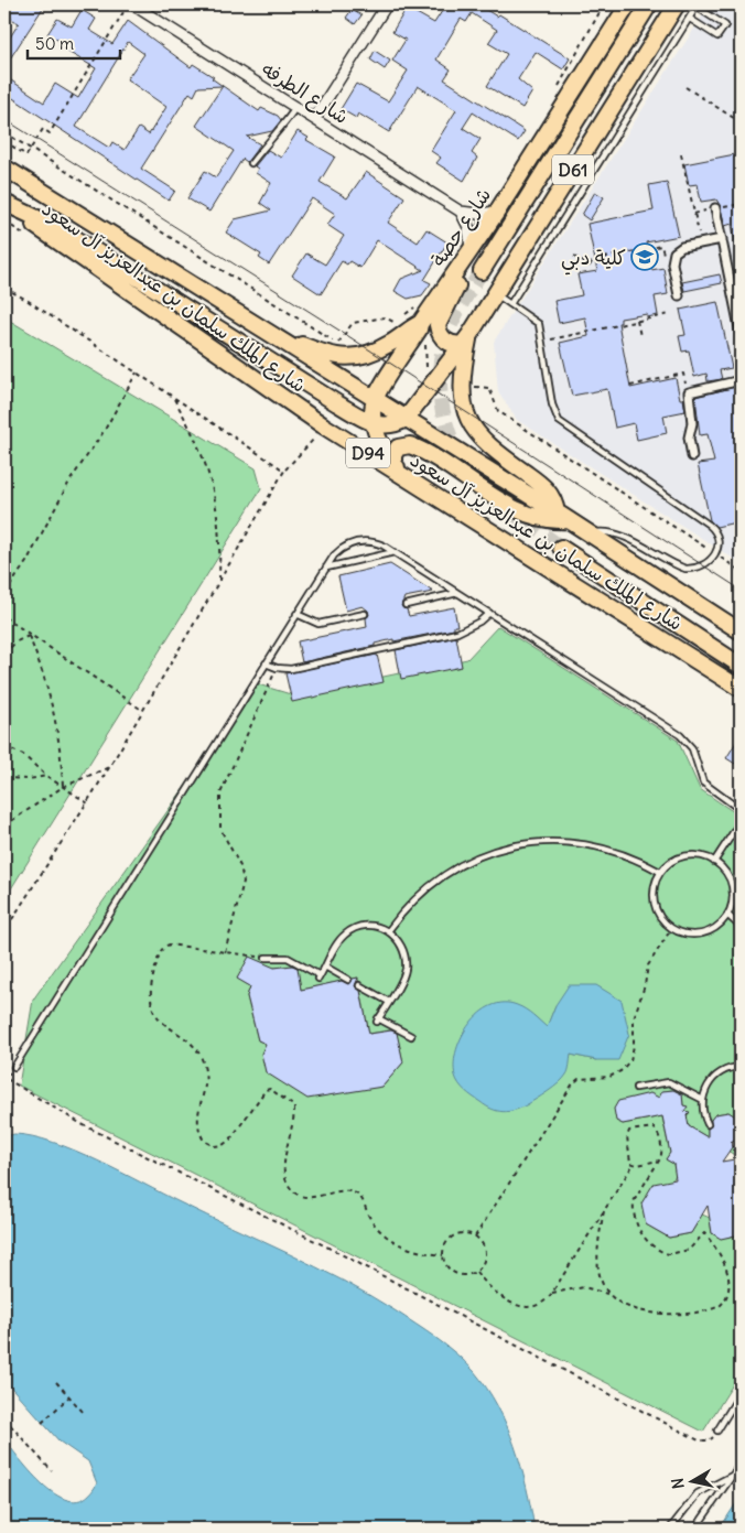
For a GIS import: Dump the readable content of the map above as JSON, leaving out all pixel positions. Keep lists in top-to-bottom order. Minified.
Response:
{"streets":{"main road":["D61","شارع حصة","شارع الملك سلمان بن عبدالعزيز آل سعود","D94"],"street":["شارع الطرفه"]},"crossings":[["شارع حصة","شارع الملك سلمان بن عبدالعزيز آل سعود"]],"places":{"school or university":["كلية دبي"]},"scale_bar":"50 m","north":"left"}
